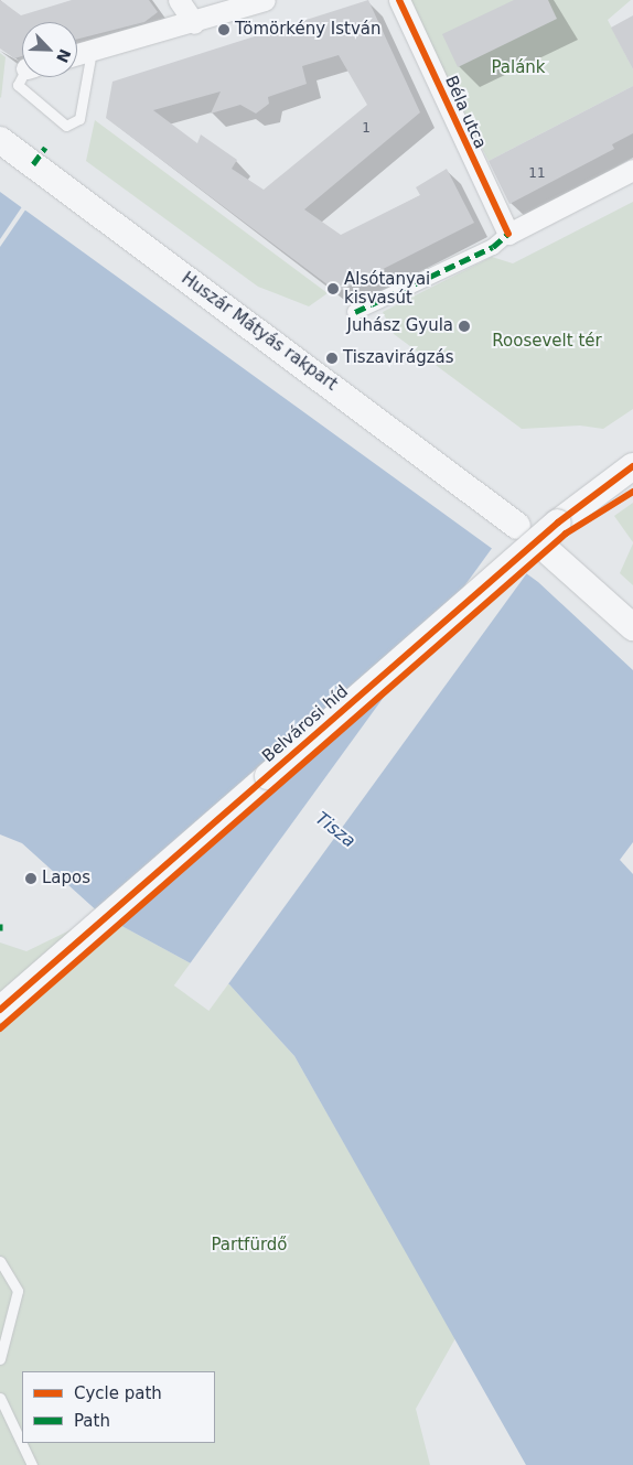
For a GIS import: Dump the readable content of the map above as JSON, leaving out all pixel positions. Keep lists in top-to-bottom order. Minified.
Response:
{"streets":{"street":["Béla utca","Huszár Mátyás rakpart","Belvárosi híd"]},"water":["Tisza"],"parks":["Palánk","Roosevelt tér","Partfürdő"],"places":["Tömörkény István","Alsótanyai kisvasút","Juhász Gyula","Tiszavirágzás","Lapos"],"house_numbers":["1","11"],"legend":["Cycle path","Path"],"north":"bottom right"}
